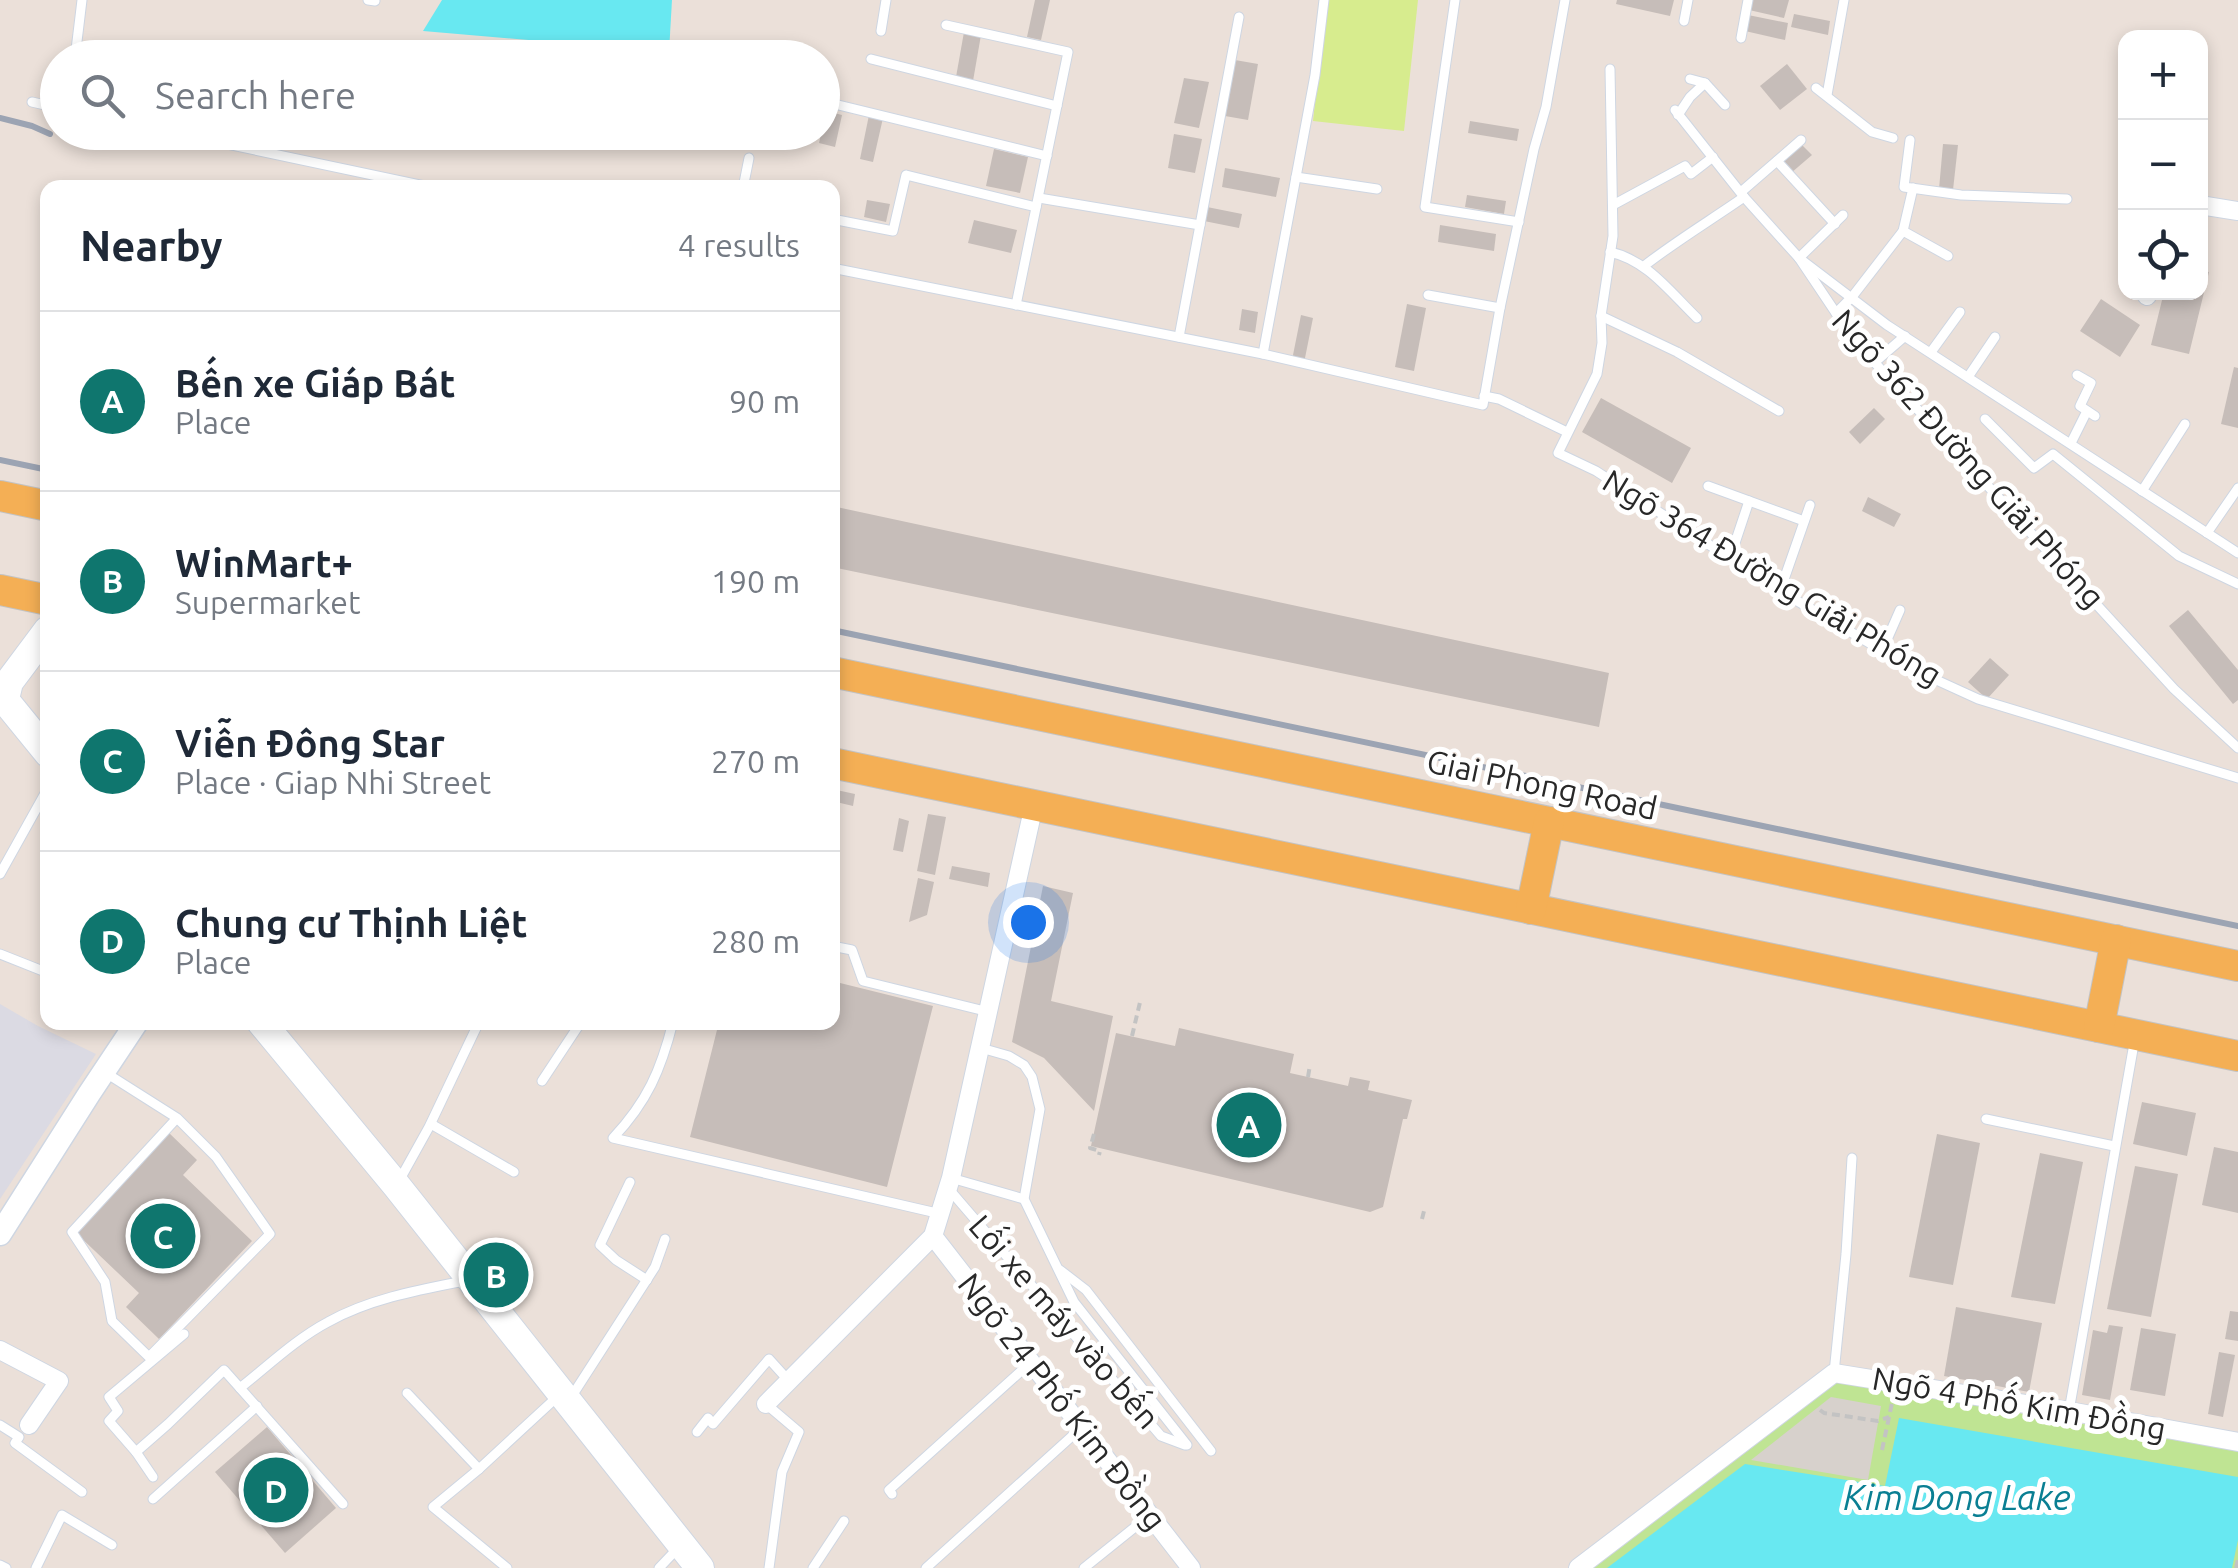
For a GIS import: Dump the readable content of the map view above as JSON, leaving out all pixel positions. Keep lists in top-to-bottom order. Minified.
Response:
{"streets":{"main road":["Giai Phong Road"],"street":["Ngõ 24 Phố Kim Đồng","Ngõ 4 Phố Kim Đồng"],"lane":["Ngõ 362 Đường Giải Phóng","Ngõ 364 Đường Giải Phóng","Lối xe máy vào bến"]},"water":["Kim Dong Lake"],"page":{"map_buttons":["+","−"],"search":"Search here","heading":["Nearby","4 results"],"list":[{"mark":"A","name":"Bến xe Giáp Bát","note":"Place","value":"90 m"},{"mark":"B","name":"WinMart+","note":"Supermarket","value":"190 m"},{"mark":"C","name":"Viễn Đông Star","note":"Place · Giap Nhi Street","value":"270 m"},{"mark":"D","name":"Chung cư Thịnh Liệt","note":"Place","value":"280 m"}],"pins":["A","C","B","D"]}}
